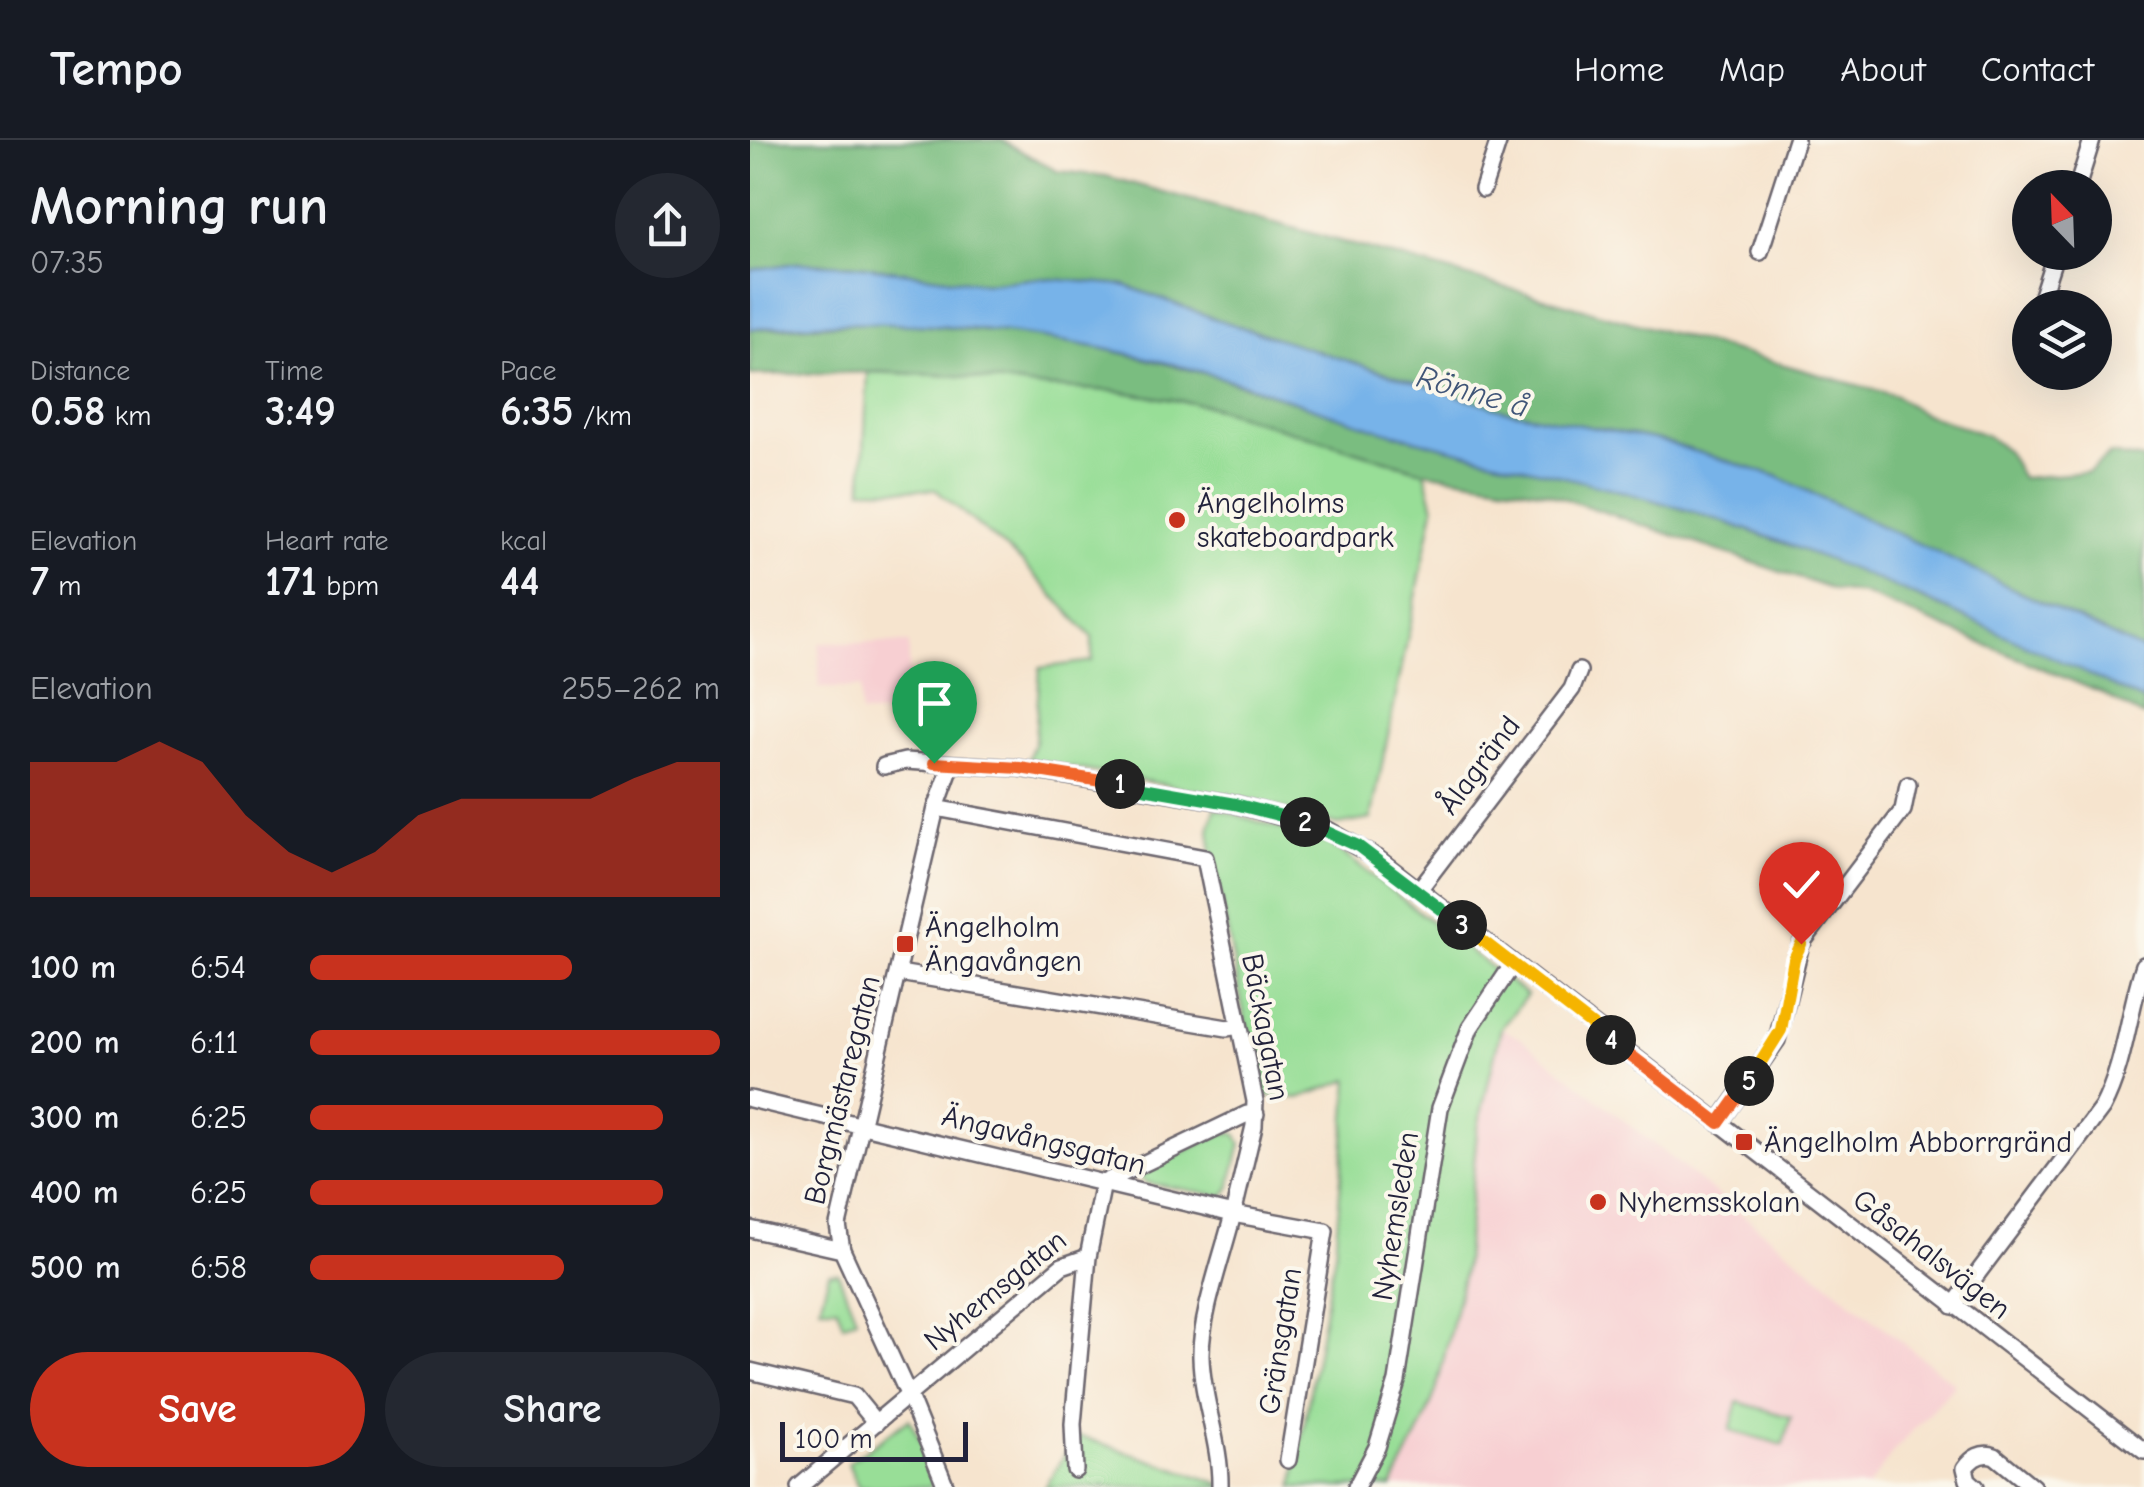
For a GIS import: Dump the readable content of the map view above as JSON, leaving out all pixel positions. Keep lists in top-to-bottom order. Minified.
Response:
{"streets":{"street":["Ålagränd","Bäckagatan","Borgmästaregatan","Ängavångsgatan","Nyhemsleden","Gåsahalsvägen","Nyhemsgatan","Gränsgatan"]},"crossings":[["Ålagränd","Gåsahalsvägen"],["Bäckagatan","Borgmästaregatan"],["Bäckagatan","Ängavångsgatan"],["Borgmästaregatan","Ängavångsgatan"],["Borgmästaregatan","Gåsahalsvägen"],["Borgmästaregatan","Nyhemsgatan"],["Ängavångsgatan","Nyhemsgatan"],["Ängavångsgatan","Gränsgatan"],["Nyhemsleden","Gåsahalsvägen"]],"water":["Rönne å"],"places":{"other":["Ängelholms skateboardpark","Nyhemsskolan"],"transit":["Ängelholm Ängavången","Ängelholm Abborrgränd"]},"scale_bar":"100 m","north":"top left","page":{"header":"Tempo","nav":["Home","Map","About","Contact"],"heading":["Morning run","07:35"],"stats":[["Distance","0.58 km"],["Time","3:49"],["Pace","6:35 /km"],["Elevation","7 m"],["Heart rate","171 bpm"],["kcal","44"]],"chart":["Elevation","255–262 m"],"pins":["1","2","3","4","5"],"list":[{"name":"100 m","note":"6:54"},{"name":"200 m","note":"6:11"},{"name":"300 m","note":"6:25"},{"name":"400 m","note":"6:25"},{"name":"500 m","note":"6:58"}],"buttons":["Save","Share"],"scale":"100 m"}}
